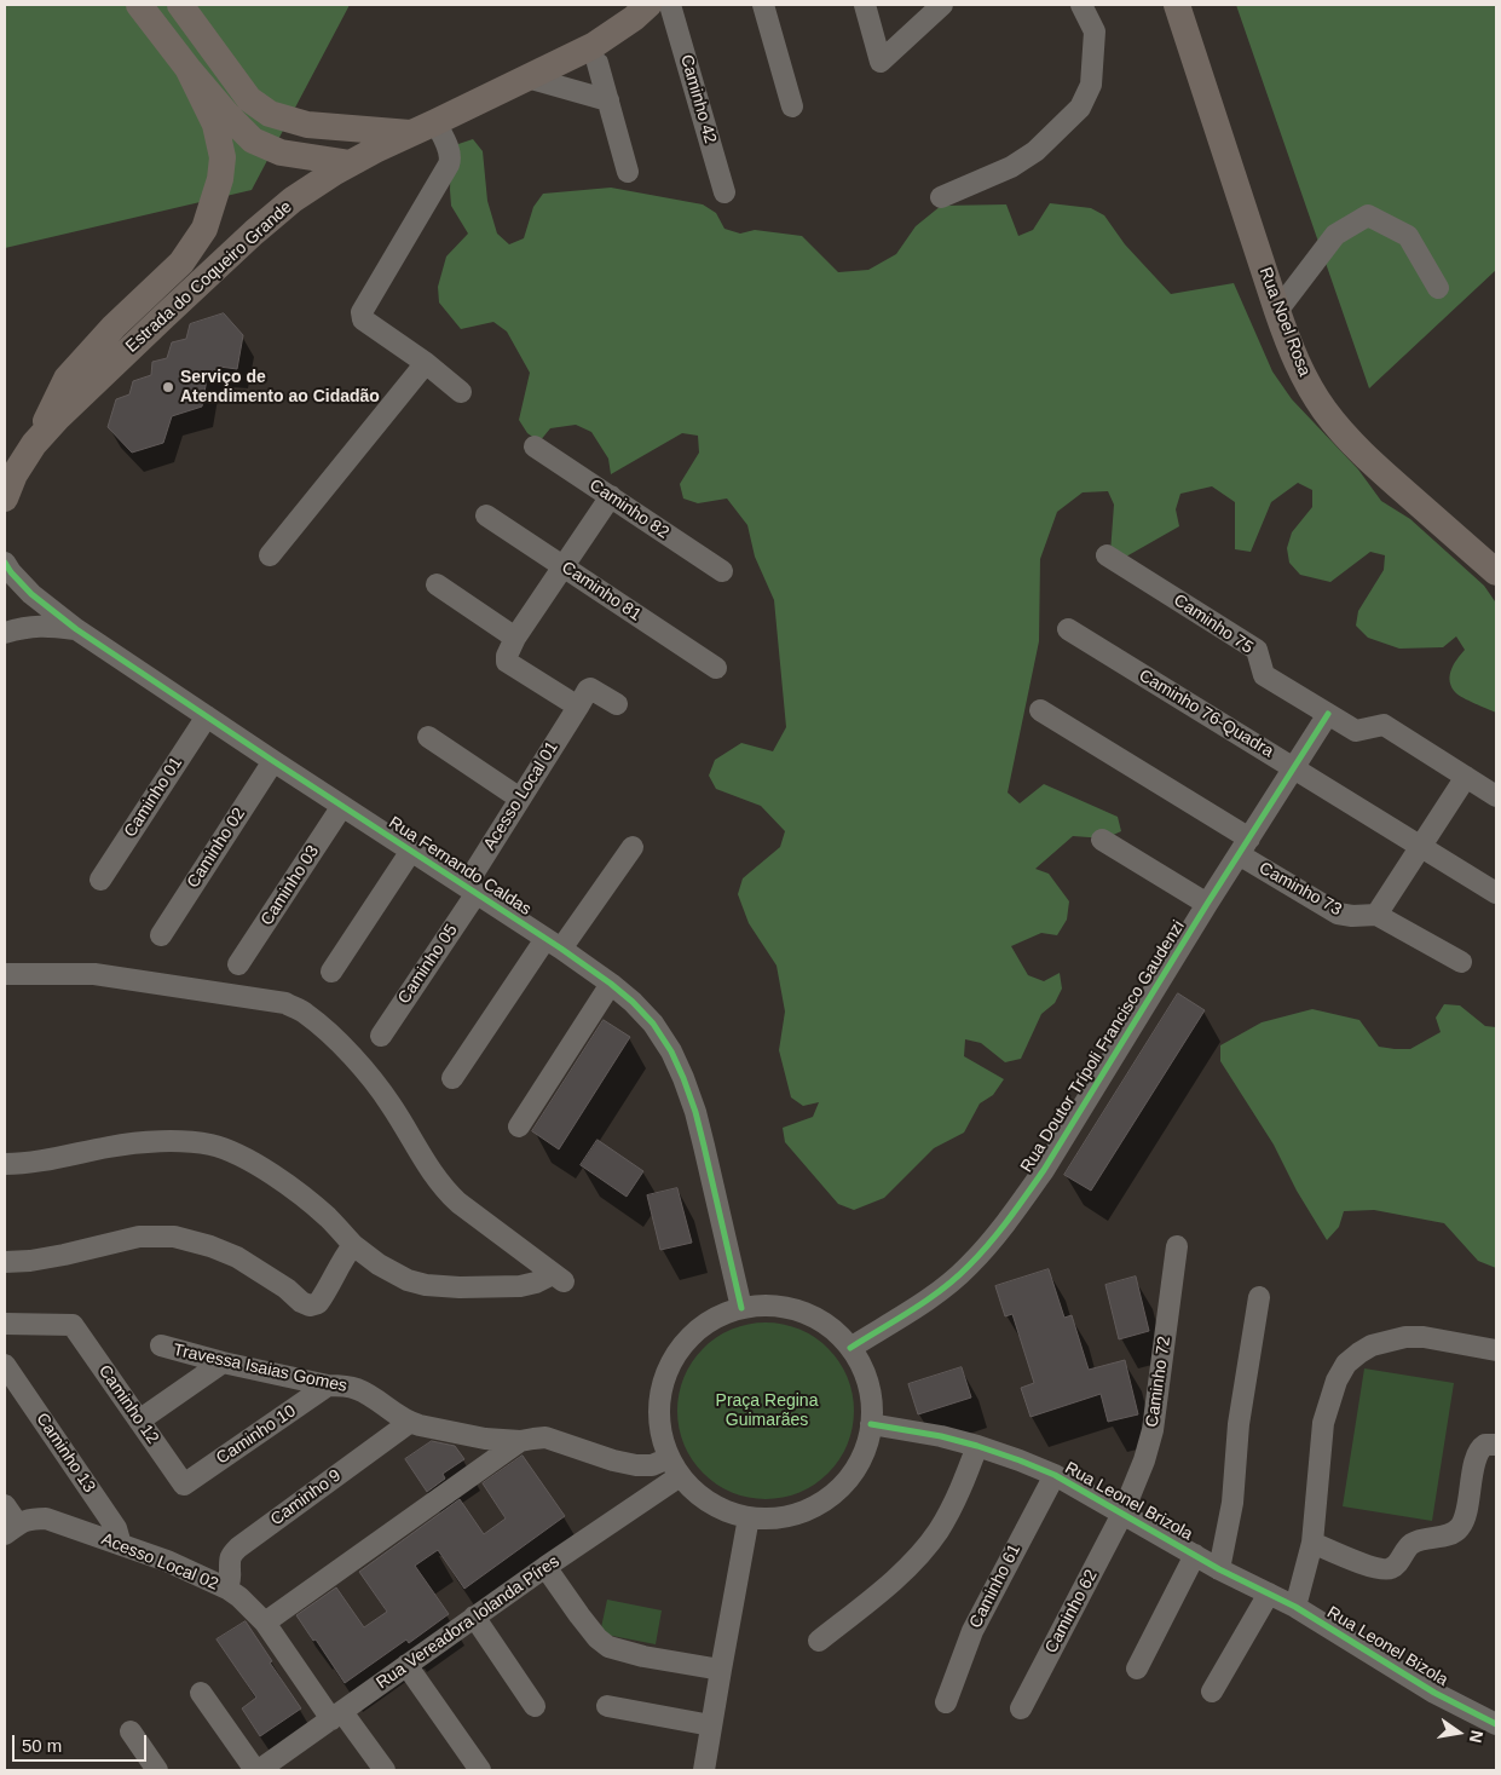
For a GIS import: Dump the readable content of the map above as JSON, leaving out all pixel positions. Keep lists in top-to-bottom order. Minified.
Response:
{"streets":{"main road":["Estrada do Coqueiro Grande","Rua Noel Rosa"],"street":["Caminho 42","Caminho 82","Caminho 81","Caminho 75","Caminho 76-Quadra","Acesso Local 01","Caminho 01","Caminho 02","Rua Fernando Caldas","Caminho 03","Caminho 73","Caminho 05","Rua Doutor Trípoli Francisco Gaudenzi","Travessa Isaias Gomes","Caminho 72","Caminho 12","Caminho 10","Caminho 13","Caminho 9","Rua Leonel Brizola","Acesso Local 02","Caminho 61","Caminho 62","Rua Vereadora Iolanda Píres","Rua Leonel Bizola"]},"crossings":[["Caminho 75","Rua Doutor Trípoli Francisco Gaudenzi"],["Caminho 76-Quadra","Rua Doutor Trípoli Francisco Gaudenzi"],["Acesso Local 01","Rua Fernando Caldas"],["Acesso Local 01","Caminho 05"],["Caminho 01","Rua Fernando Caldas"],["Caminho 02","Rua Fernando Caldas"],["Rua Fernando Caldas","Caminho 03"],["Rua Fernando Caldas","Caminho 05"],["Rua Fernando Caldas","Rua Doutor Trípoli Francisco Gaudenzi"],["Rua Fernando Caldas","Travessa Isaias Gomes"],["Rua Fernando Caldas","Rua Leonel Brizola"],["Rua Fernando Caldas","Rua Vereadora Iolanda Píres"],["Caminho 73","Rua Doutor Trípoli Francisco Gaudenzi"],["Rua Doutor Trípoli Francisco Gaudenzi","Travessa Isaias Gomes"],["Rua Doutor Trípoli Francisco Gaudenzi","Rua Leonel Brizola"],["Rua Doutor Trípoli Francisco Gaudenzi","Rua Vereadora Iolanda Píres"],["Travessa Isaias Gomes","Caminho 10"],["Travessa Isaias Gomes","Caminho 9"],["Travessa Isaias Gomes","Rua Leonel Brizola"],["Travessa Isaias Gomes","Rua Vereadora Iolanda Píres"],["Caminho 72","Rua Leonel Brizola"],["Caminho 72","Caminho 62"],["Caminho 12","Caminho 10"],["Caminho 13","Acesso Local 02"],["Caminho 9","Acesso Local 02"],["Rua Leonel Brizola","Caminho 61"],["Rua Leonel Brizola","Caminho 62"],["Rua Leonel Brizola","Rua Vereadora Iolanda Píres"],["Rua Leonel Brizola","Rua Leonel Bizola"],["Acesso Local 02","Rua Vereadora Iolanda Píres"]],"parks":["Praça Regina Guimarães"],"places":["Serviço de Atendimento ao Cidadão"],"scale_bar":"50 m","north":"right"}
